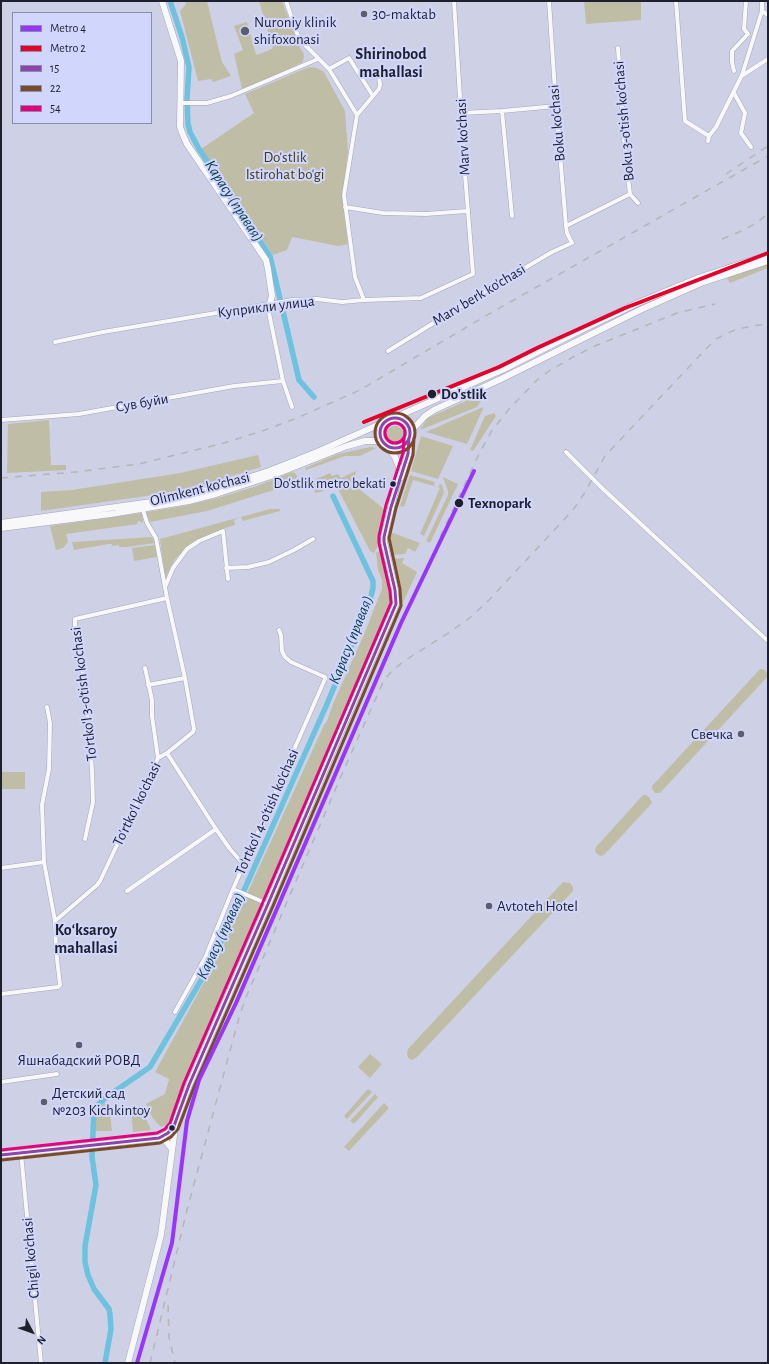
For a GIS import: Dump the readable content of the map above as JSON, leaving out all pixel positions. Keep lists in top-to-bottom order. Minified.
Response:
{"streets":{"main road":["Olimkent ko'chasi"],"street":["Boku 3-o'tish ko'chasi","Boku ko'chasi","Marv ko'chasi","Marv berk ko'chasi","Куприкли улица","Сув буйи","To'rtko'l 3-o'tish ko'chasi","To'rtko'l ko'chasi","To'rtko'l 4-o'tish ko'chasi","Chigil ko'chasi"]},"crossings":[["Boku 3-o'tish ko'chasi","Boku ko'chasi"],["Boku ko'chasi","Marv berk ko'chasi"],["Marv ko'chasi","Куприкли улица"],["Olimkent ko'chasi","To'rtko'l ko'chasi"],["To'rtko'l 3-o'tish ko'chasi","To'rtko'l ko'chasi"]],"districts":["Shirinobod mahallasi","Koʻksaroy mahallasi"],"water":["Карасу (правая)"],"parks":["Do'stlik Istirohat bo'gi"],"places":["30-maktab","Nuroniy klinik shifoxonasi","Do'stlik","Do'stlik metro bekati","Texnopark","Свечка","Avtoteh Hotel","Яшнабадский РОВД","Детский сад №203 Kichkintoy"],"lines":["metro line 2","transit line 22","transit line 15","transit line 54","metro line 4"],"legend":["Metro 4","Metro 2","15","22","54"],"north":"bottom right"}
